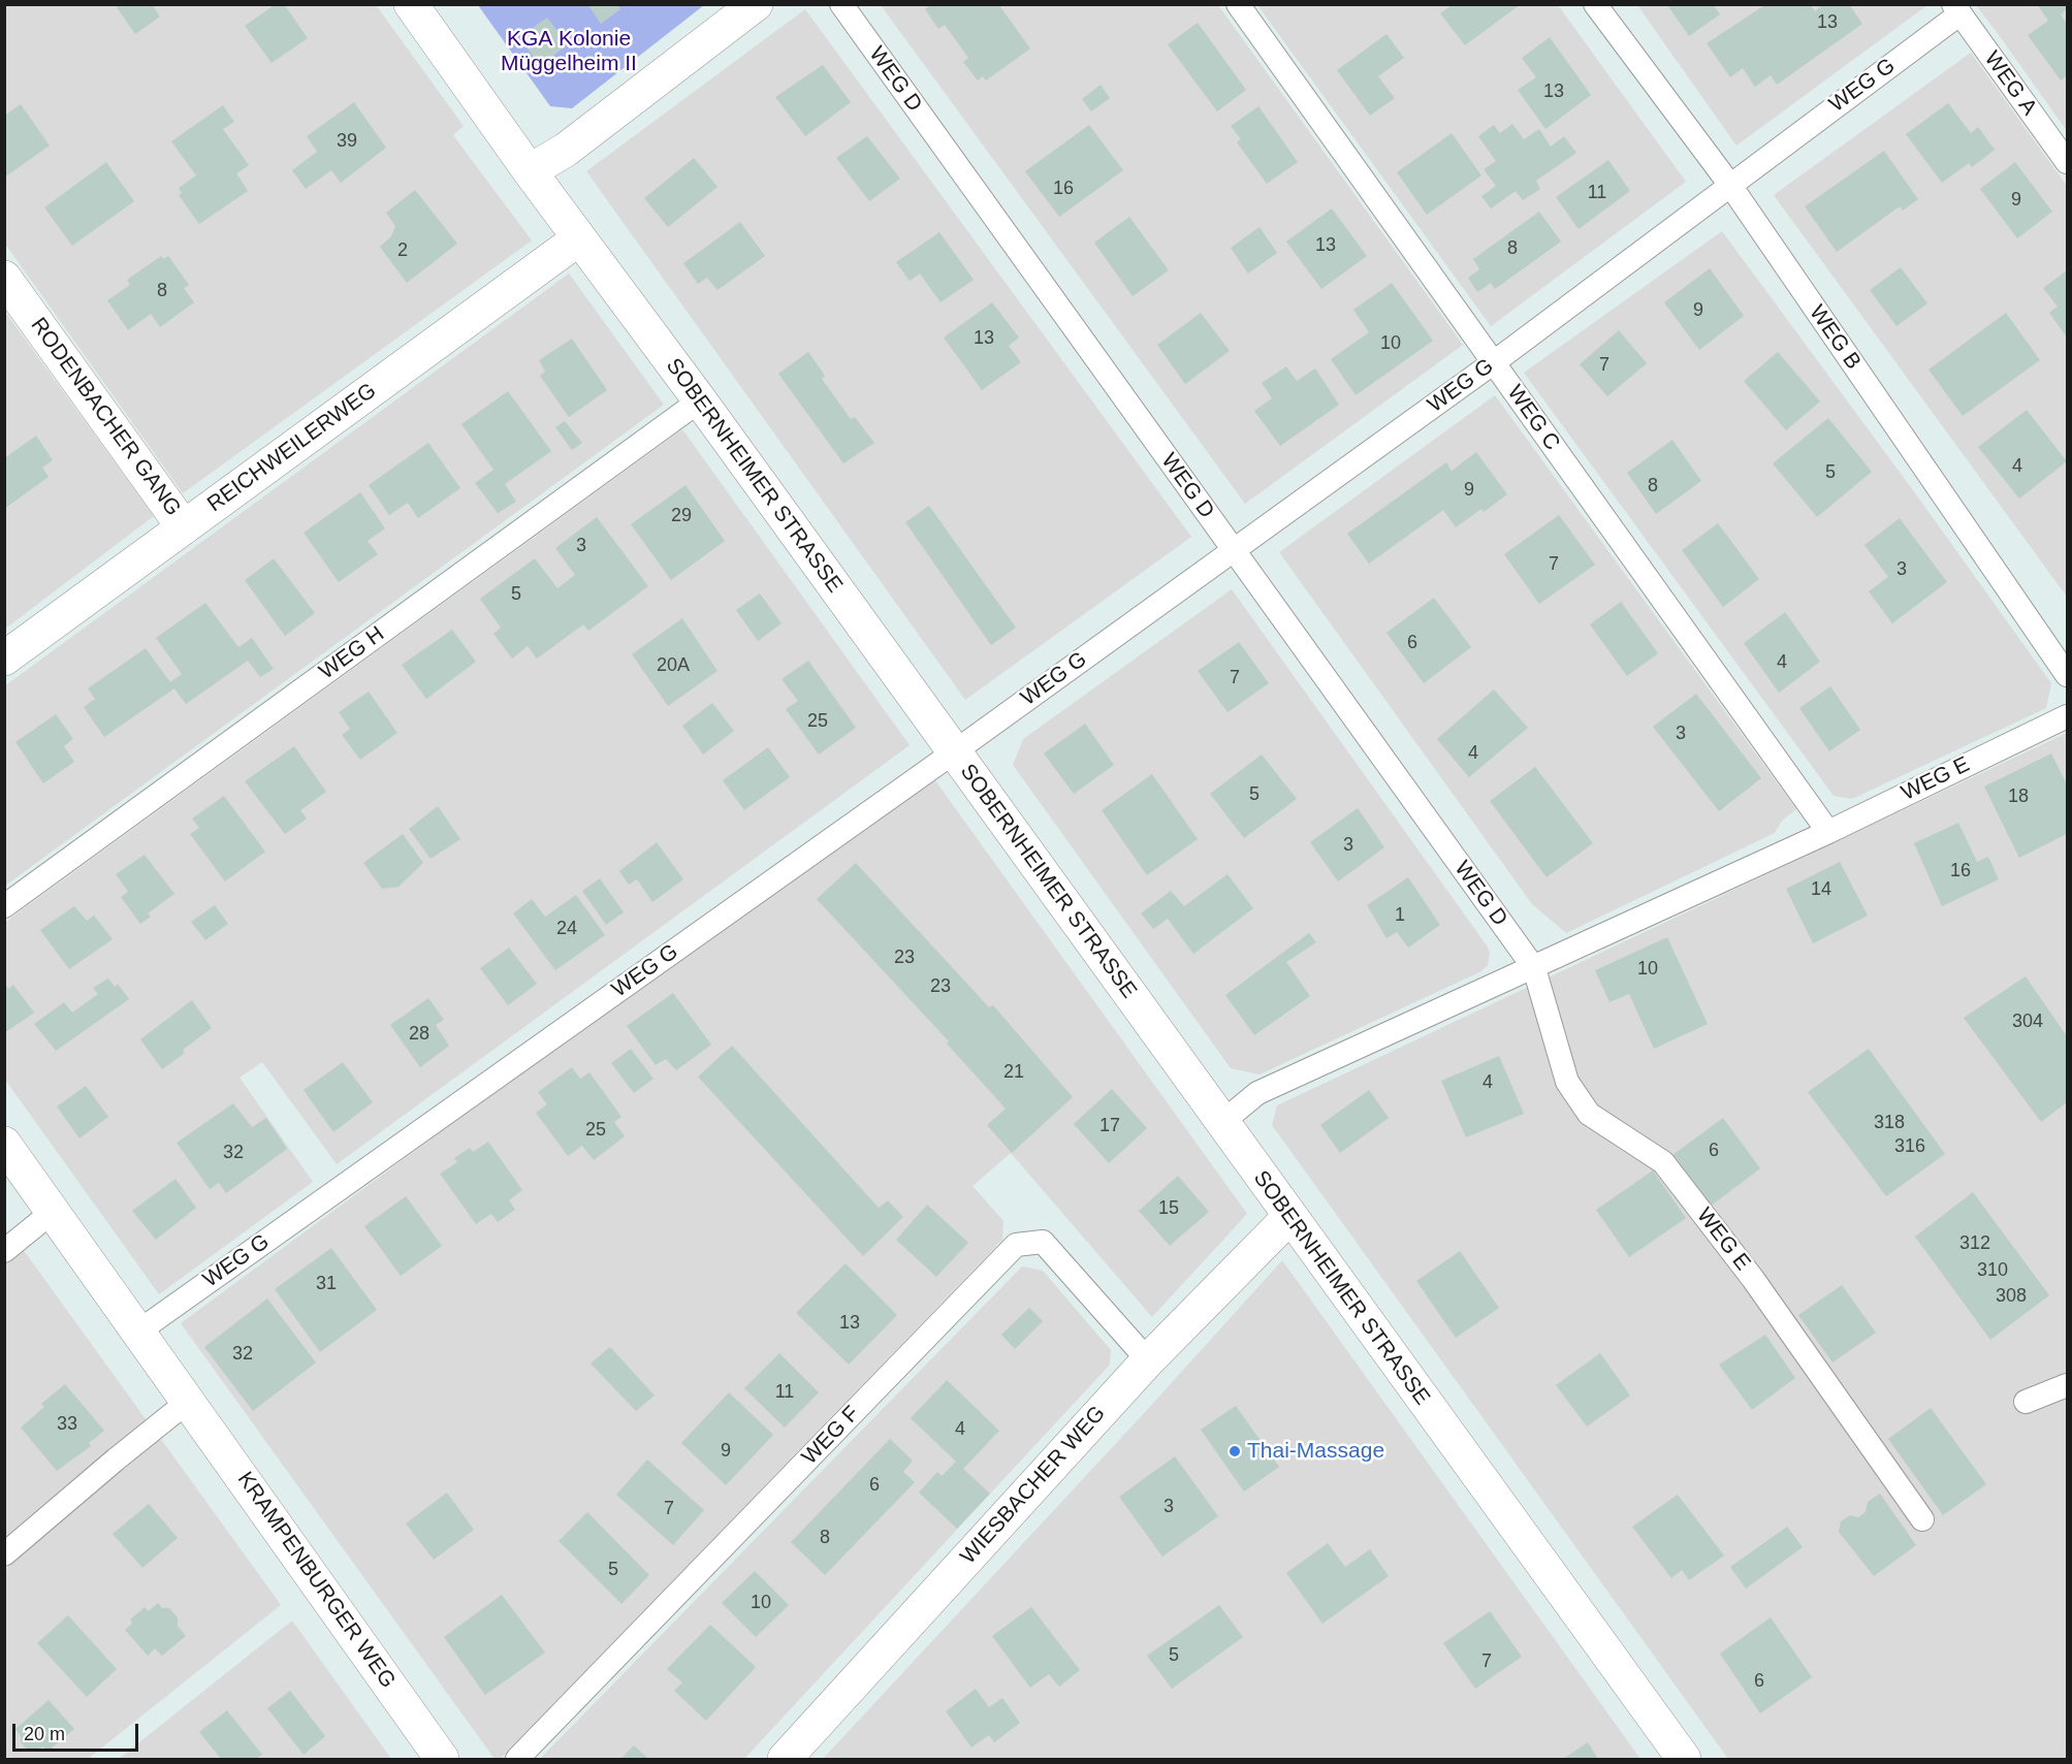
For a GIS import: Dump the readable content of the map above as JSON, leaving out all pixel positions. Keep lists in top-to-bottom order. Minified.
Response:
{"streets":{"street":["RODENBACHER GANG","REICHWEILERWEG","SOBERNHEIMER STRASSE","WIESBACHER WEG","KRAMPENBURGER WEG"],"lane":["WEG D","WEG A","WEG G","WEG B","WEG C","WEG H","WEG E","WEG F"]},"crossings":[["WEG D","WEG G"],["WEG D","WEG E"],["WEG A","WEG G"],["WEG G","WEG B"],["WEG G","WEG C"],["WEG G","SOBERNHEIMER STRASSE"],["WEG G","KRAMPENBURGER WEG"],["RODENBACHER GANG","REICHWEILERWEG"],["WEG C","WEG E"],["REICHWEILERWEG","SOBERNHEIMER STRASSE"],["SOBERNHEIMER STRASSE","WEG H"],["SOBERNHEIMER STRASSE","WEG E"],["SOBERNHEIMER STRASSE","WIESBACHER WEG"],["WEG F","WIESBACHER WEG"]],"parks":["KGA Kolonie Müggelheim II"],"places":["Thai-Massage"],"house_numbers":["13","13","39","16","11","9","13","8","2","8","9","13","10","7","4","5","8","9","29","3","7","3","5","6","4","20A","7","25","3","4","5","18","3","16","14","1","24","23","10","23","304","28","21","4","318","17","25","316","6","32","15","312","310","31","308","13","32","11","33","4","9","6","3","7","8","5","10","5","7","6"],"scale_bar":"20 m"}
